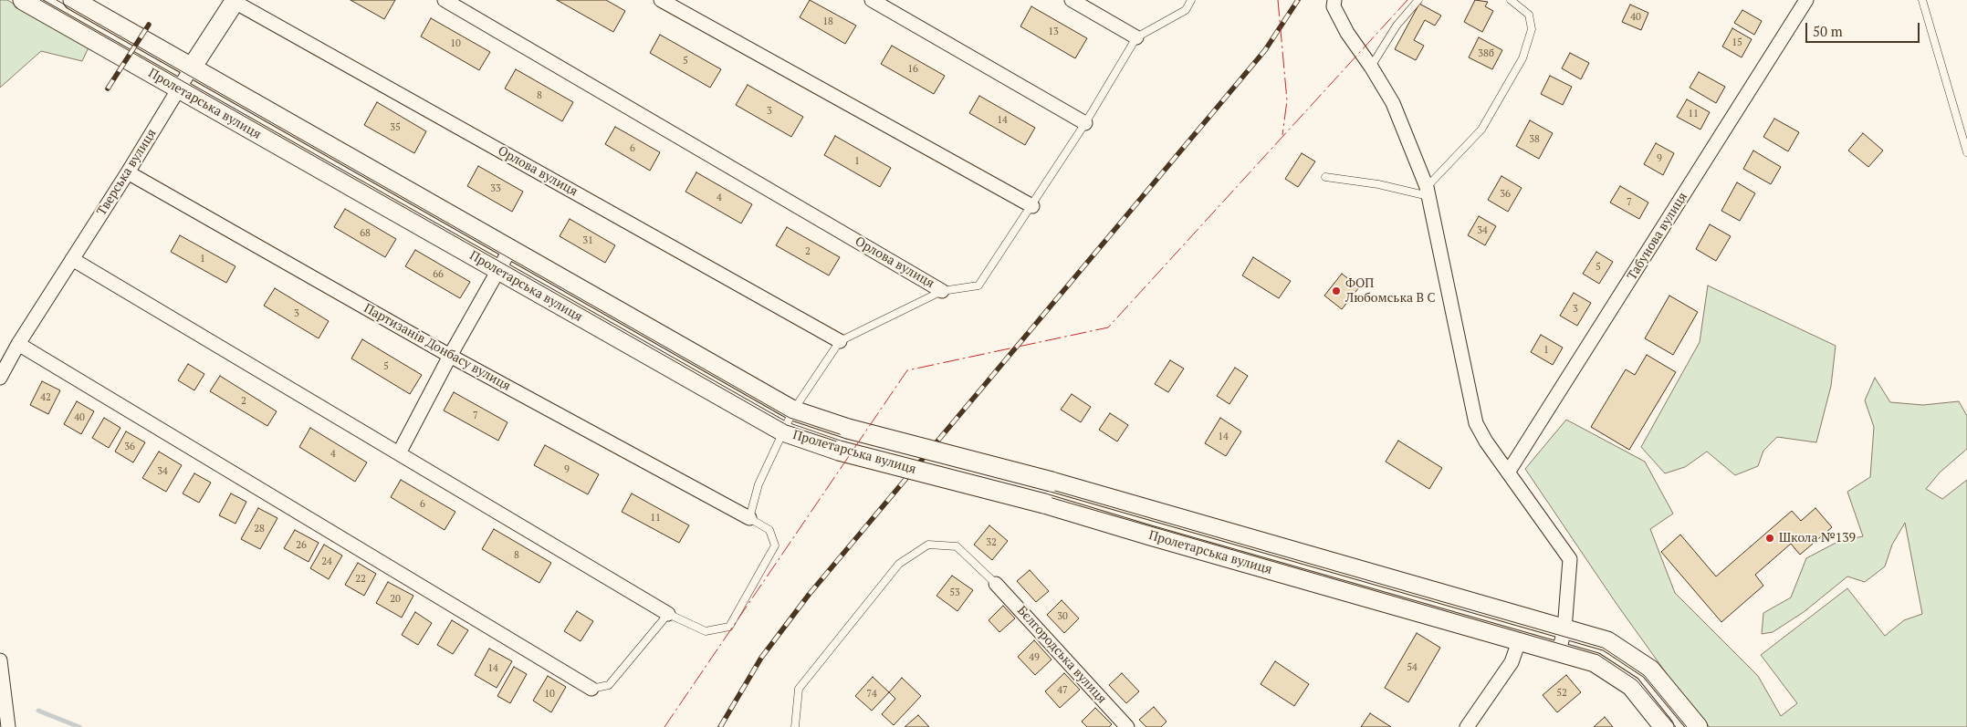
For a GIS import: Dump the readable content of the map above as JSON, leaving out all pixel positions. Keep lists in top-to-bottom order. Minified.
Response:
{"streets":{"main road":["Пролетарська вулиця","Тверська вулиця"],"street":["Орлова вулиця","Табунова вулиця","Партизанів Донбасу вулиця","Бєлгородська вулиця"]},"crossings":[["Пролетарська вулиця","Тверська вулиця"],["Орлова вулиця","Тверська вулиця"],["Тверська вулиця","Партизанів Донбасу вулиця"]],"places":["ФОП Любомська В С","Школа №139"],"house_numbers":["40","18","13","15","10","38б","5","16","8","3","11","14","35","38","6","9","1","33","36","4","7","34","68","31","2","1","5","66","3","3","1","5","42","2","7","40","14","36","4","9","34","6","11","28","32","26","8","24","22","53","20","30","49","54","14","47","52","10","74"],"scale_bar":"50 m"}
